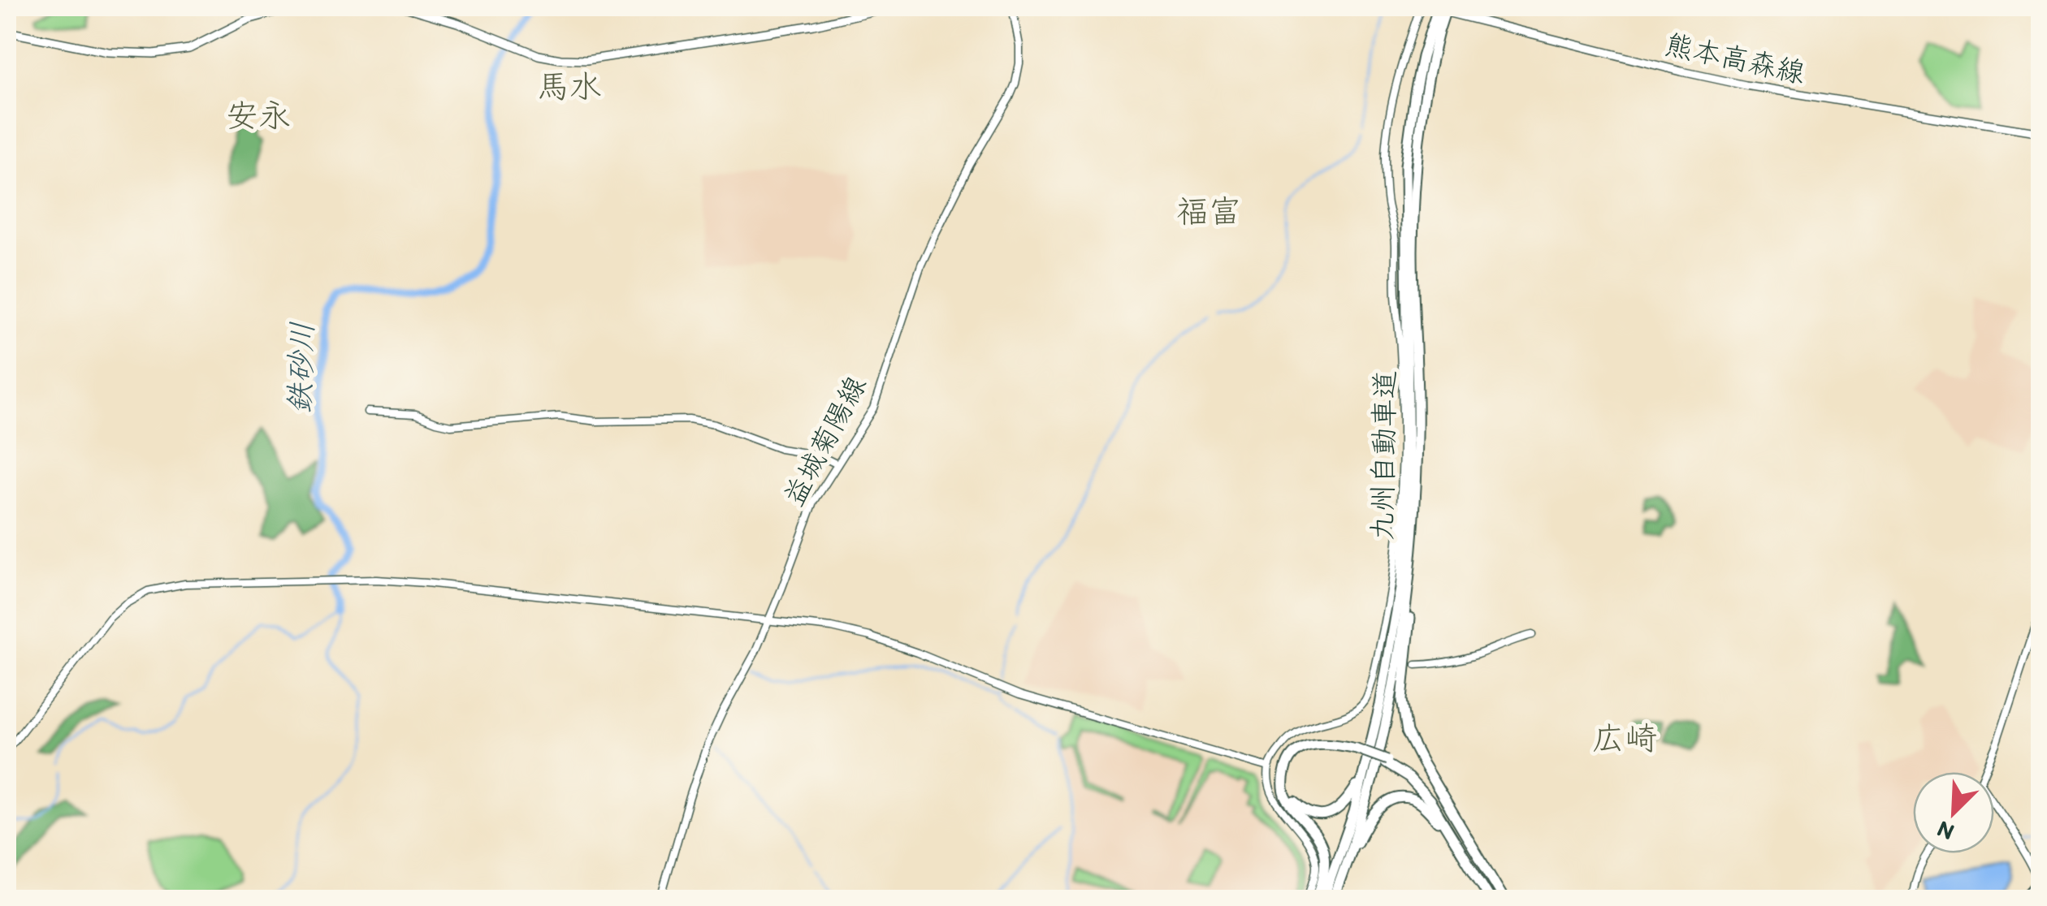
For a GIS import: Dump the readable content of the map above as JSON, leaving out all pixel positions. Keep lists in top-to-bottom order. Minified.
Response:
{"streets":{"highway":["九州自動車道"],"main road":["熊本高森線"],"street":["益城菊陽線"]},"districts":["馬水","安永","福富","広崎"],"water":["鉄砂川"],"north":"bottom left"}
